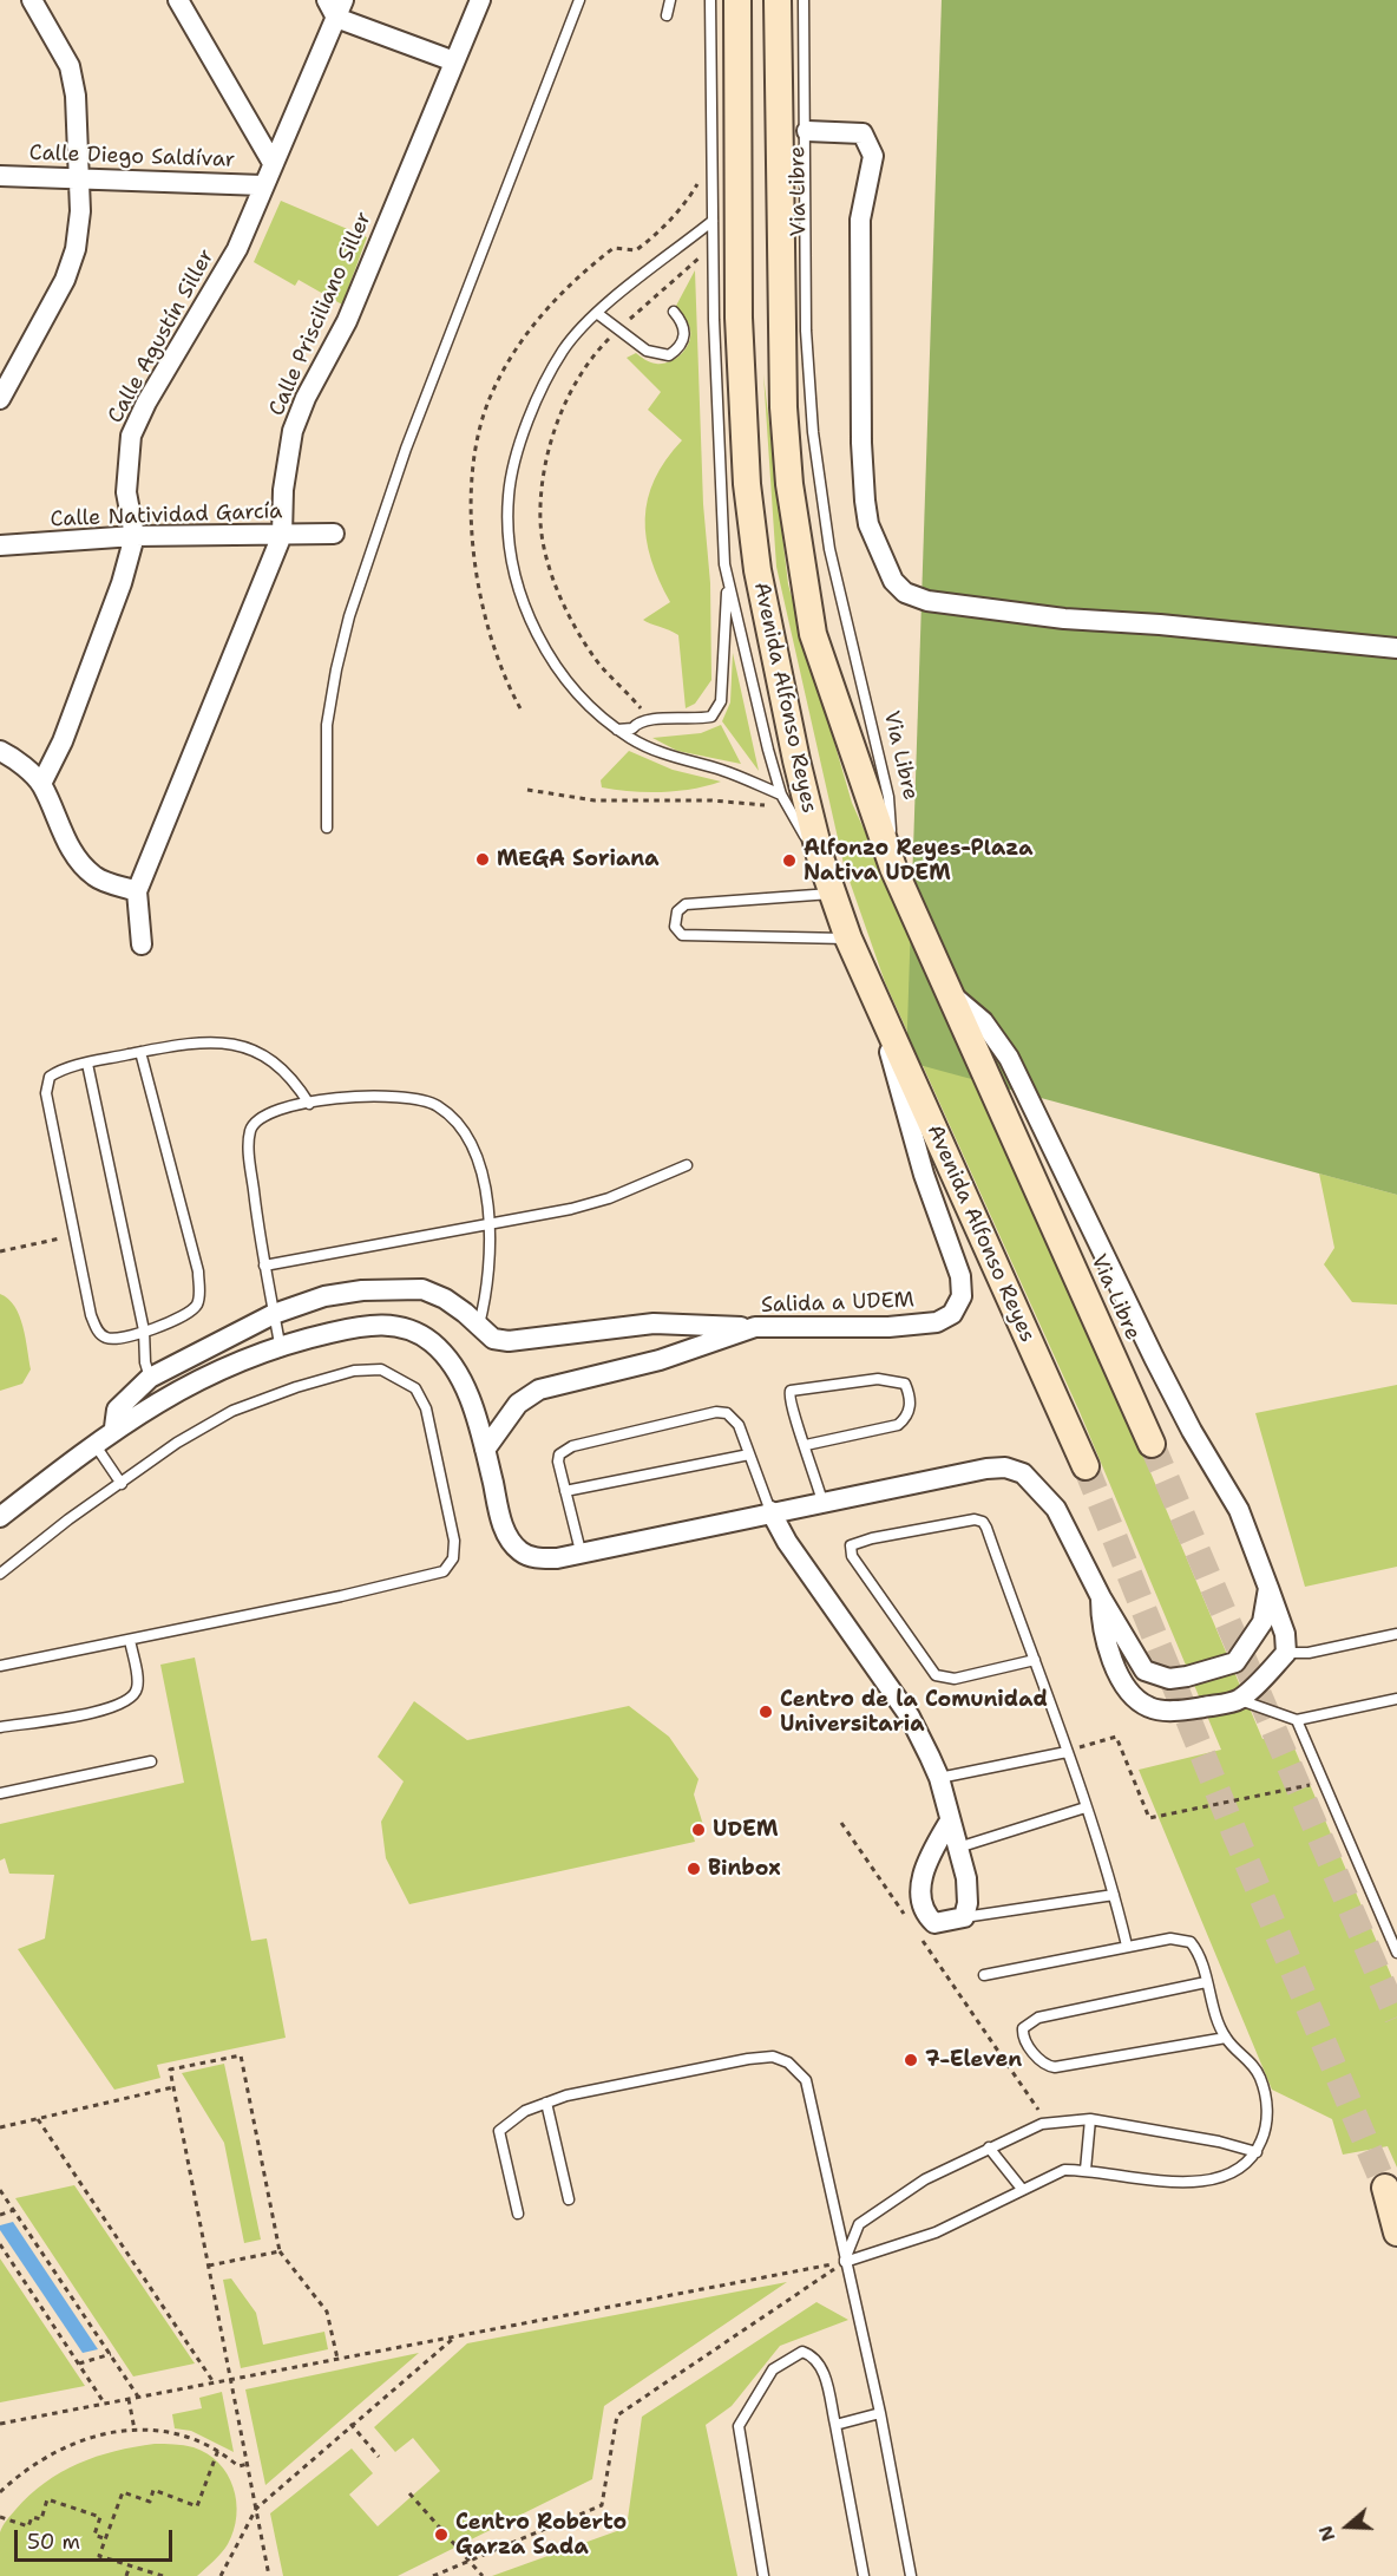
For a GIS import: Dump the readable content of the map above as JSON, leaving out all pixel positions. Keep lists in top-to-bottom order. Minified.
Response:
{"streets":{"main road":["Avenida Alfonso Reyes"],"street":["Calle Diego Saldívar","Calle Prisciliano Siller","Calle Agustín Siller","Calle Natividad García","Salida a UDEM"]},"crossings":[["Calle Diego Saldívar","Calle Agustín Siller"],["Calle Prisciliano Siller","Calle Natividad García"],["Calle Agustín Siller","Calle Natividad García"],["Avenida Alfonso Reyes","Salida a UDEM"]],"places":["MEGA Soriana","Alfonzo Reyes-Plaza Nativa UDEM","Centro de la Comunidad Universitaria","UDEM","Binbox","7-Eleven","Centro Roberto Garza Sada"],"scale_bar":"50 m","north":"left"}
